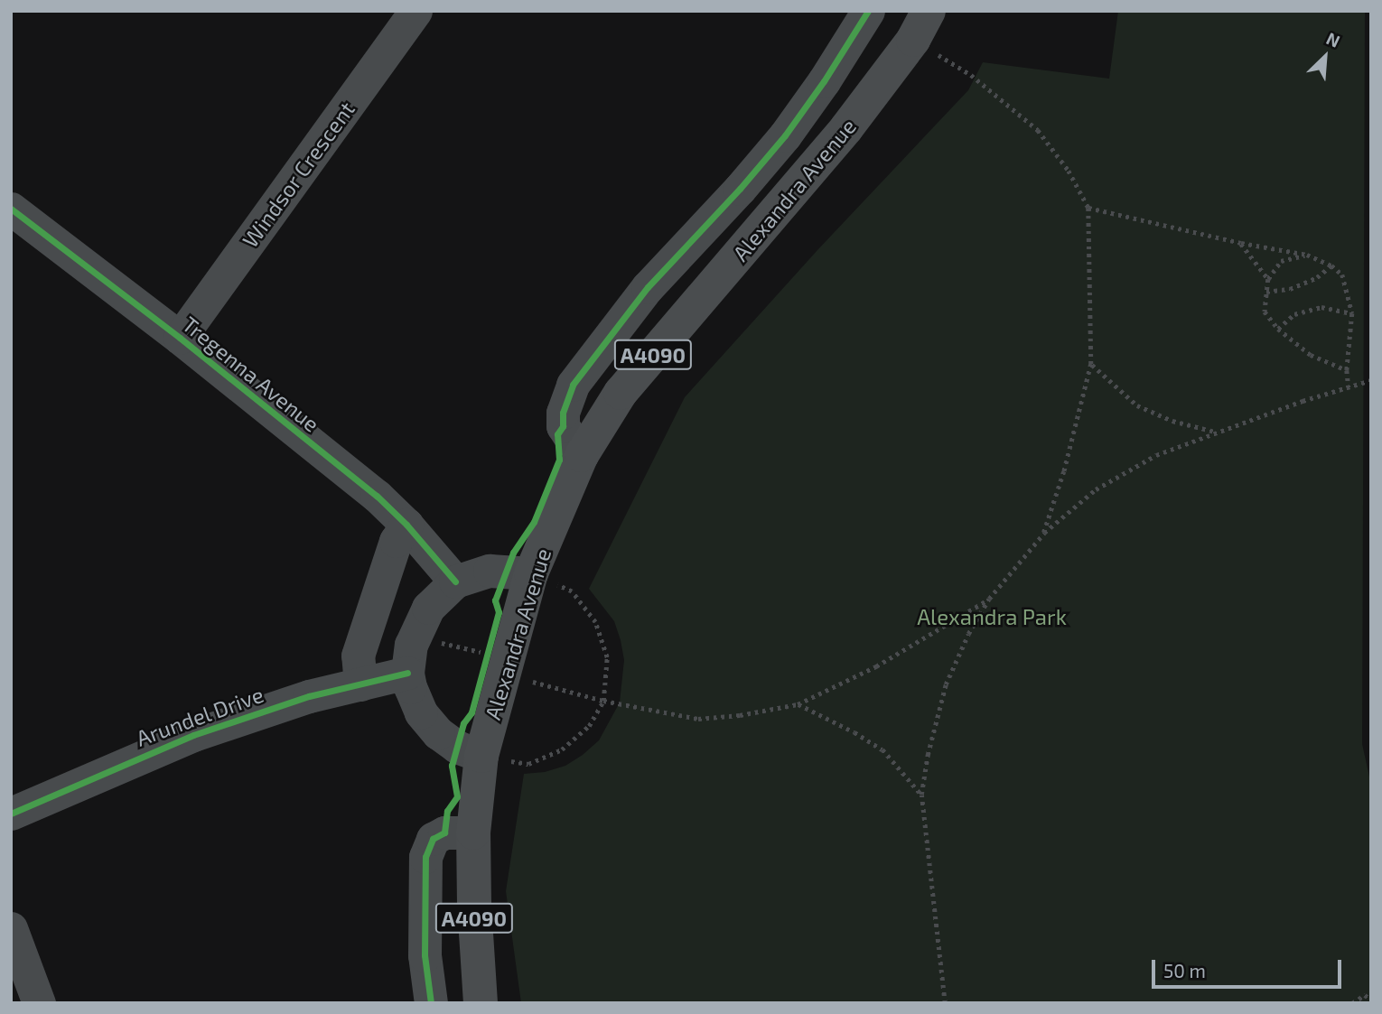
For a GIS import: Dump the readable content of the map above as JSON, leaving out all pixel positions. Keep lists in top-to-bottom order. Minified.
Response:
{"streets":{"main road":["Alexandra Avenue","A4090"],"street":["Windsor Crescent","Tregenna Avenue","Arundel Drive"]},"crossings":[["Windsor Crescent","Tregenna Avenue"]],"parks":["Alexandra Park"],"scale_bar":"50 m","north":"top right"}
